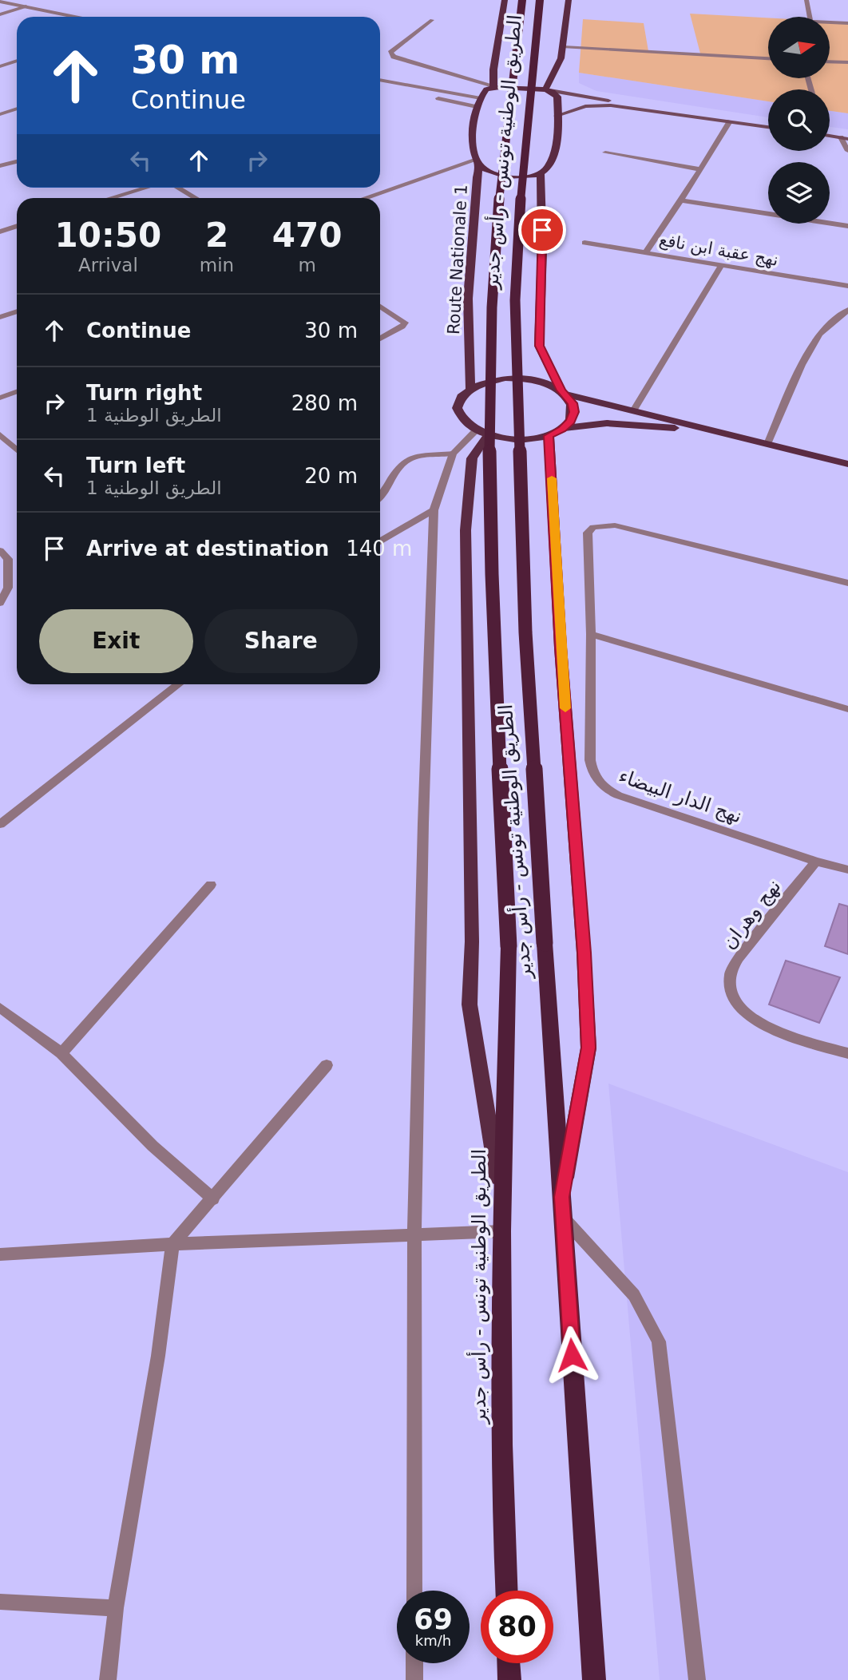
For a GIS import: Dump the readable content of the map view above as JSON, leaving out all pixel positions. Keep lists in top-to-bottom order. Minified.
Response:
{"streets":{"highway":["الطريق الوطنية تونس - رأس جدير"],"main road":["Route Nationale 1"],"street":["نهج عقبة ابن نافع","نهج الدار البيضاء","نهج وهران"]},"crossings":[["نهج الدار البيضاء","نهج وهران"]],"north":"right","page":{"turn":["30 m","Continue"],"eta":["10:50","Arrival","2","min","470","m"],"list":[{"name":"Continue","value":"30 m"},{"name":"Turn right","note":"الطريق الوطنية 1","value":"280 m"},{"name":"Turn left","note":"الطريق الوطنية 1","value":"20 m"},{"name":"Arrive at destination","value":"140 m"}],"buttons":["Exit","Share"],"speed":"69 km/h","limit":"80"}}
